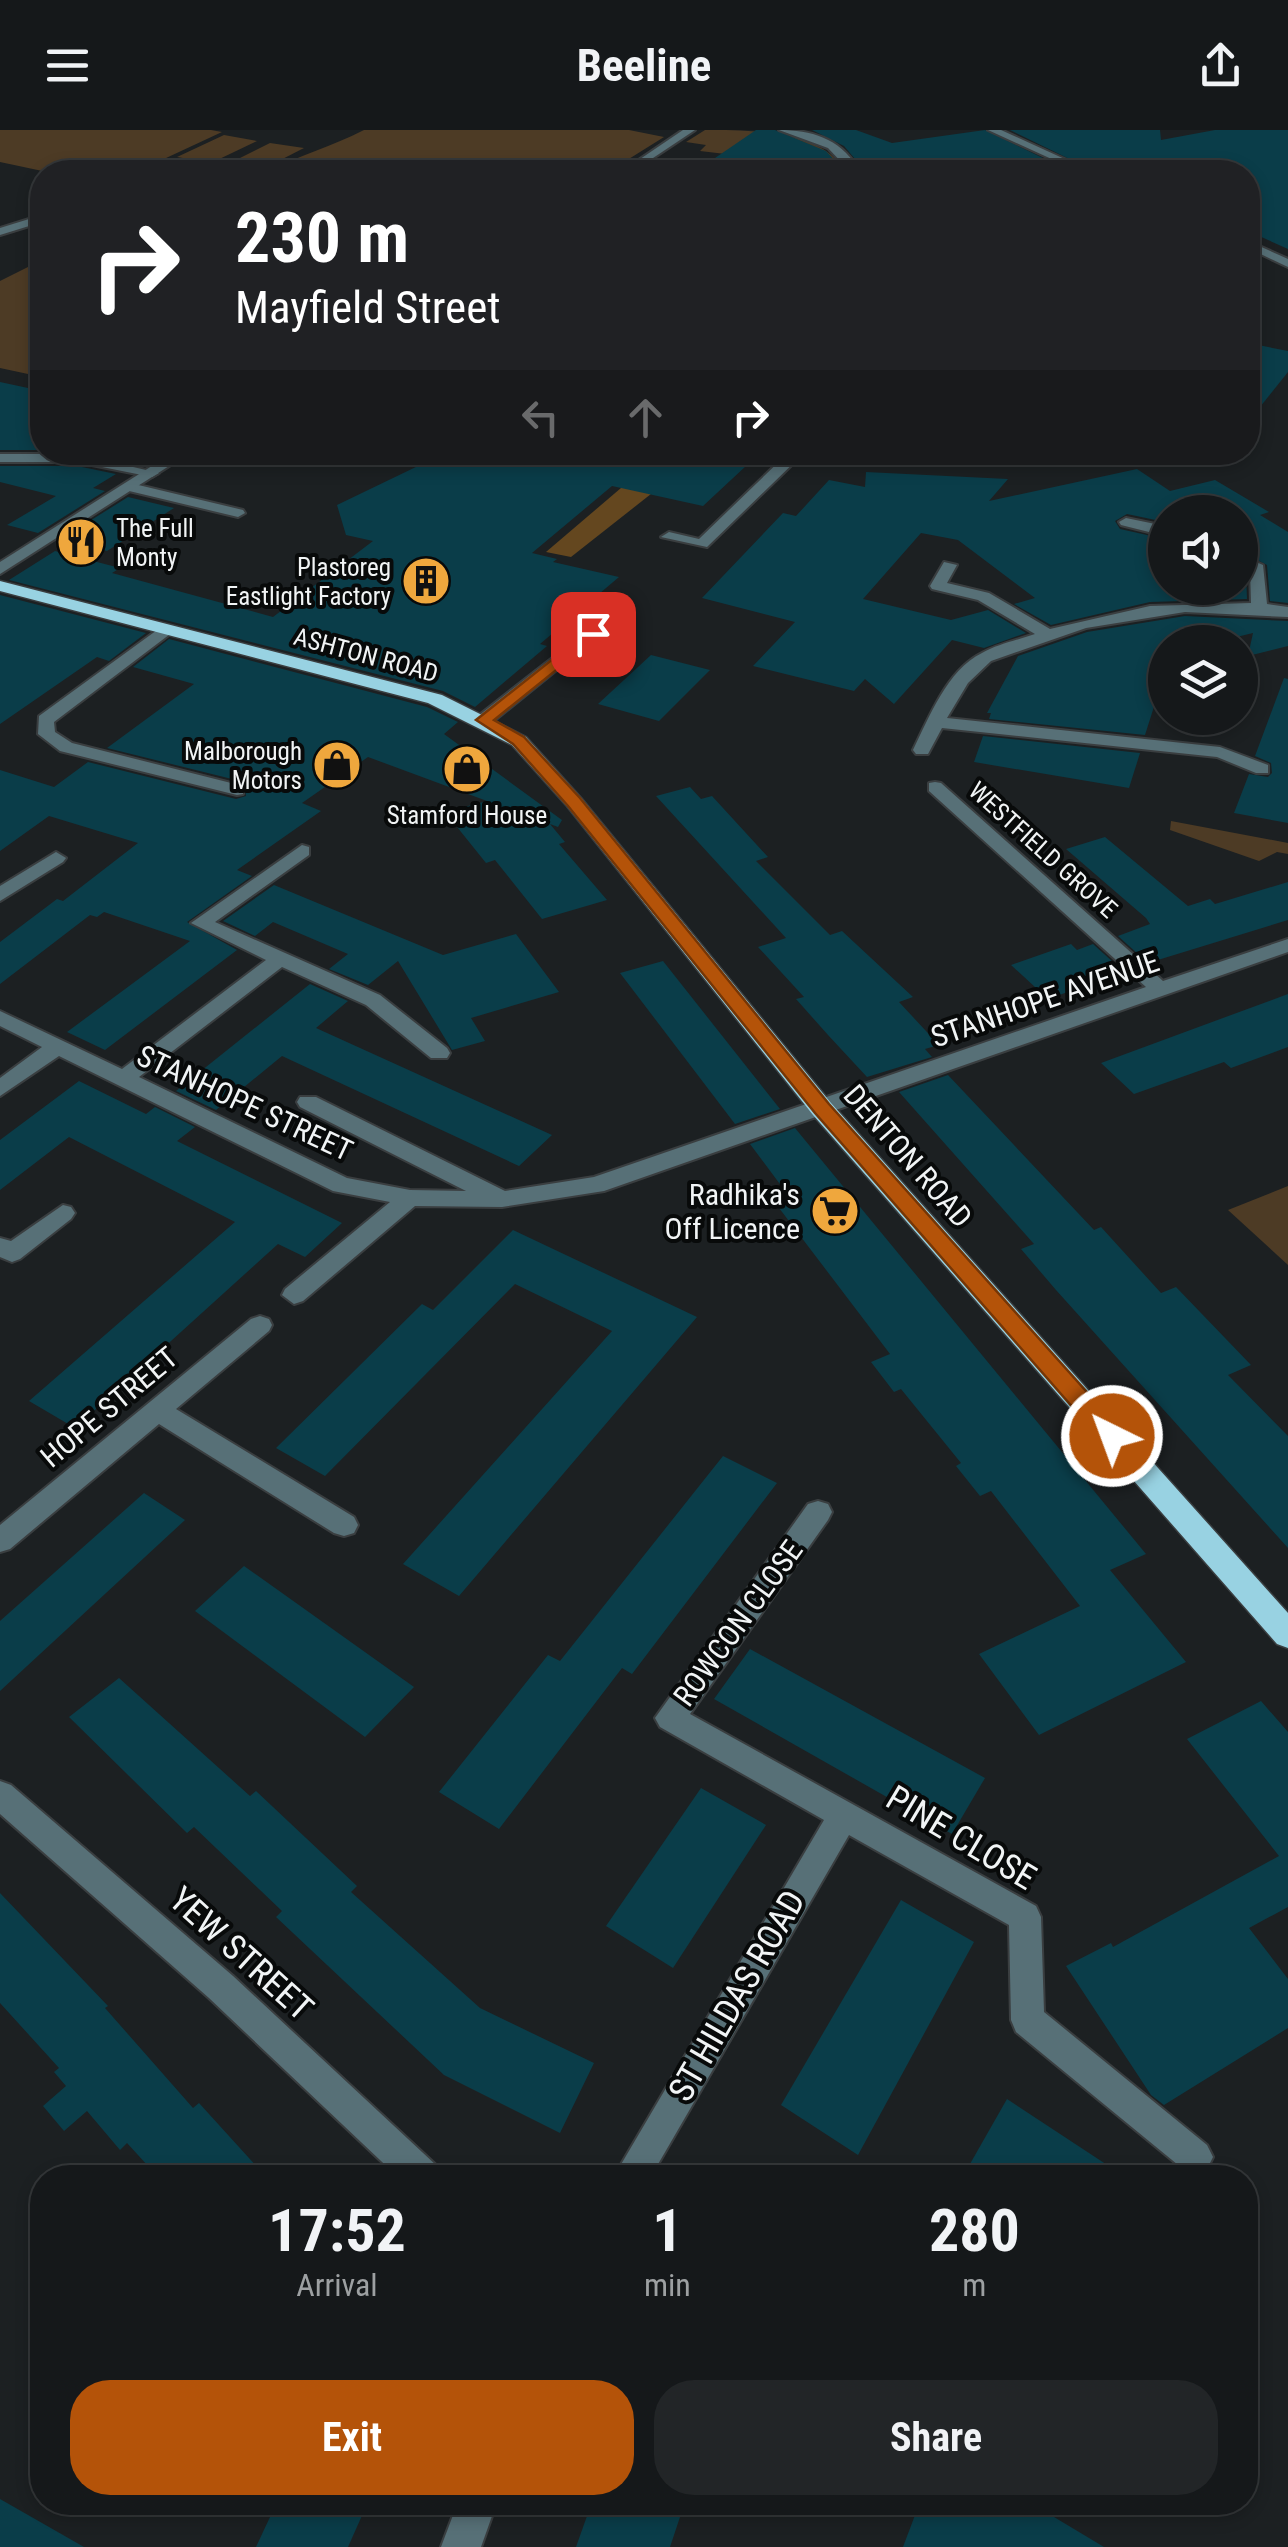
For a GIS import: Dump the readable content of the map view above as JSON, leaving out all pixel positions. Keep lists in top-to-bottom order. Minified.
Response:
{"streets":{"highway":["ASHTON ROAD","DENTON ROAD"],"street":["WESTFIELD GROVE","STANHOPE AVENUE","STANHOPE STREET","HOPE STREET","ROWCON CLOSE","PINE CLOSE","YEW STREET","ST HILDAS ROAD"]},"crossings":[["ASHTON ROAD","DENTON ROAD"],["WESTFIELD GROVE","STANHOPE AVENUE"],["STANHOPE AVENUE","STANHOPE STREET"],["STANHOPE AVENUE","DENTON ROAD"],["STANHOPE STREET","DENTON ROAD"],["ROWCON CLOSE","PINE CLOSE"],["ROWCON CLOSE","ST HILDAS ROAD"],["PINE CLOSE","ST HILDAS ROAD"]],"places":{"restaurant":["The Full Monty"],"building":["Plastoreg Eastlight Factory"],"shop":["Malborough Motors","Stamford House"],"supermarket":["Radhika's Off Licence"]},"page":{"header":"Beeline","turn":["230 m","Mayfield Street"],"eta":["17:52","Arrival","1","min","280","m"],"buttons":["Exit","Share"]}}
